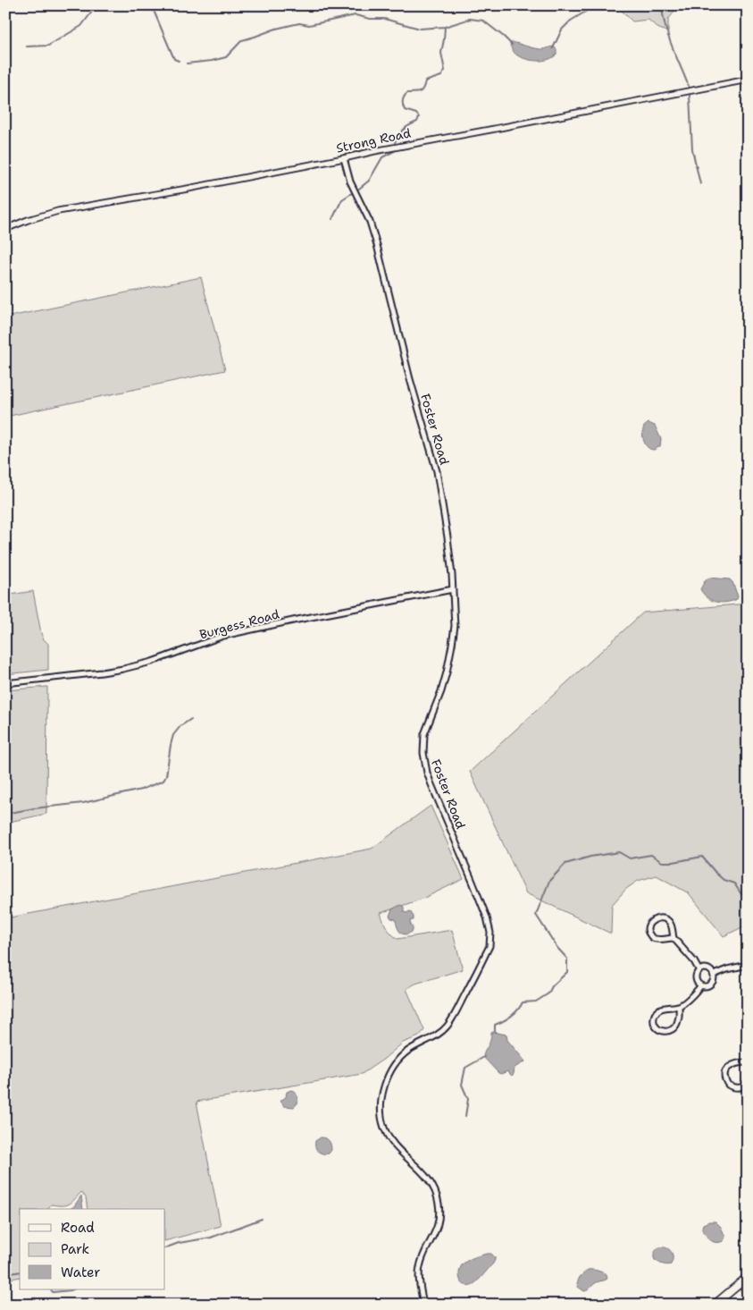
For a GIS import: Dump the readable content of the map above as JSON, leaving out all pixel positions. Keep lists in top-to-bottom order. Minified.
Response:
{"streets":{"street":["Strong Road","Foster Road","Burgess Road"]},"crossings":[["Strong Road","Foster Road"],["Foster Road","Burgess Road"]],"legend":["Road","Park","Water"]}
